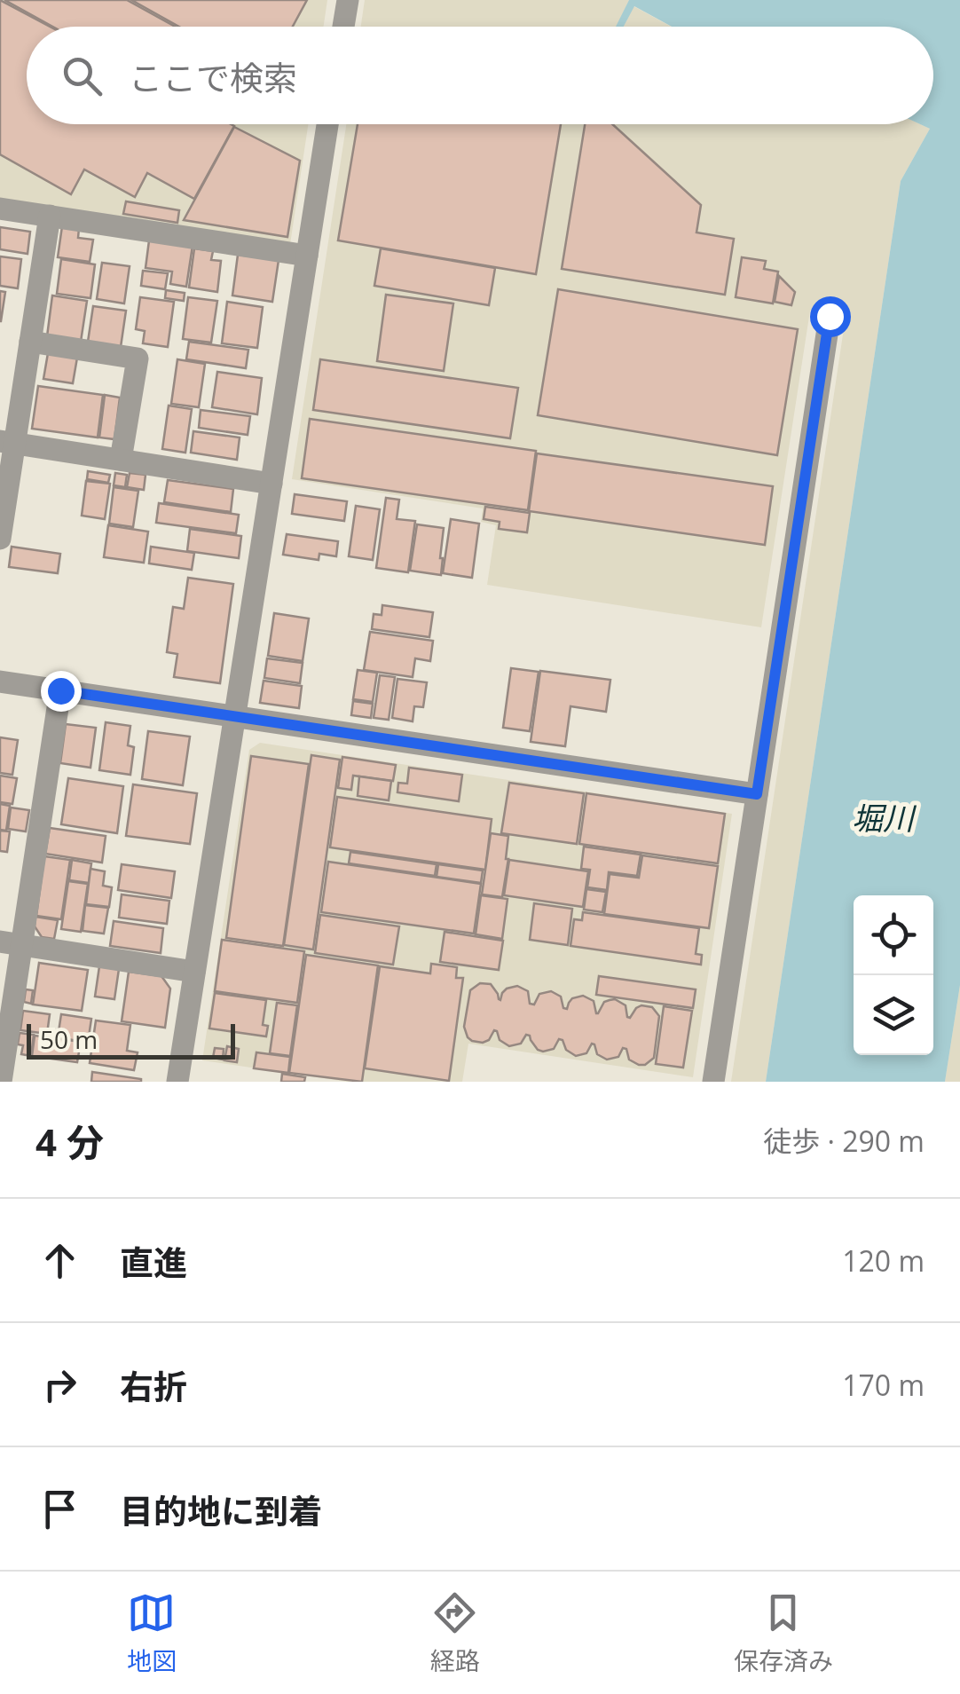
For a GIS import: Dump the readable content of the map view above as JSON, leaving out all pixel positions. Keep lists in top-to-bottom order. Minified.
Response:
{"water":["堀川"],"scale_bar":"50 m","page":{"search":"ここで検索","scale":"50 m","heading":["4 分","徒歩 · 290 m"],"list":[["直進","120 m"],["右折","170 m"],"目的地に到着"],"nav":["地図","経路","保存済み"]}}
